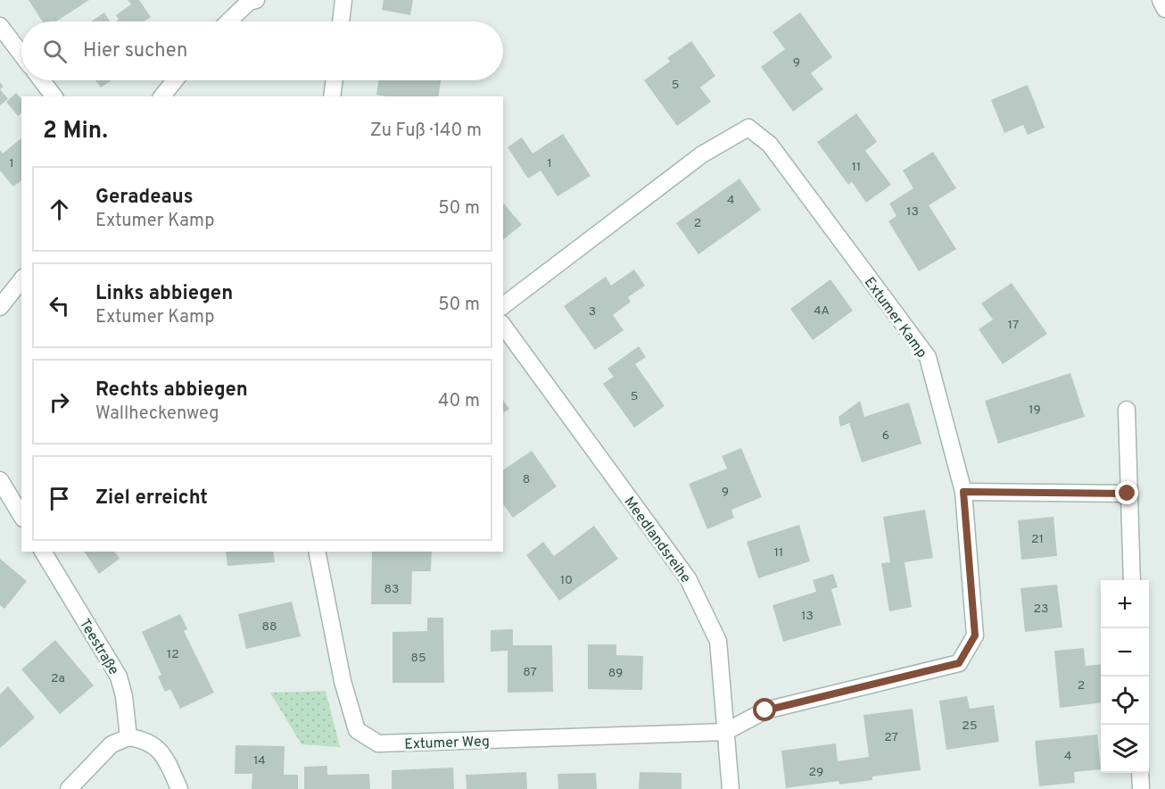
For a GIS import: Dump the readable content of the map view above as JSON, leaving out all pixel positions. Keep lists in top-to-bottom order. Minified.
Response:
{"streets":{"street":["Extumer Kamp","Meedlandsreihe","Teestraße","Extumer Weg"]},"crossings":[["Extumer Kamp","Meedlandsreihe"],["Extumer Kamp","Extumer Weg"],["Meedlandsreihe","Extumer Weg"]],"house_numbers":["9","5","1","1","11","4","13","2","4A","3","17","5","19","6","8","9","21","11","10","83","23","13","88","12","85","87","89","2a","2","25","27","4","14","29"],"page":{"search":"Hier suchen","heading":["2 Min.","Zu Fuß · 140 m"],"list":[["Geradeaus","Extumer Kamp","50 m"],["Links abbiegen","Extumer Kamp","50 m"],["Rechts abbiegen","Wallheckenweg","40 m"],"Ziel erreicht"],"map_buttons":["+","−"]}}
